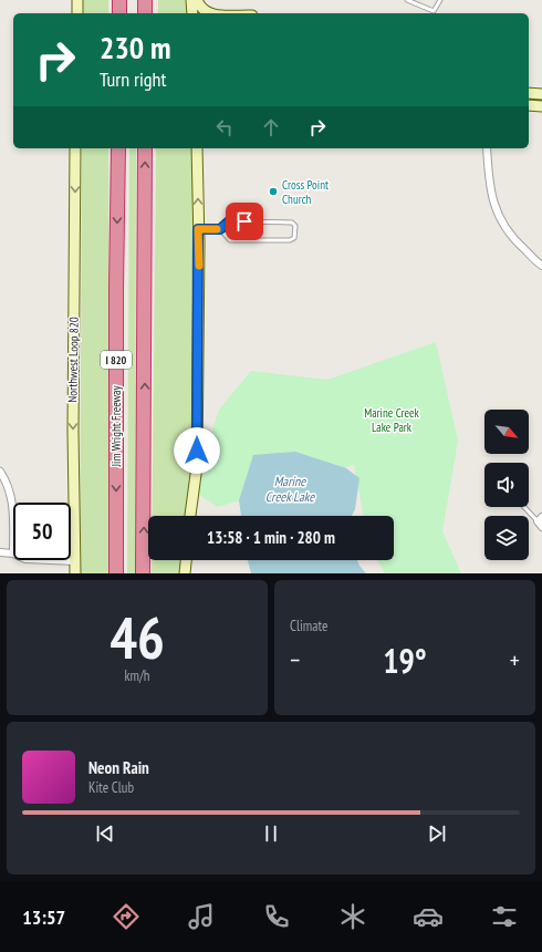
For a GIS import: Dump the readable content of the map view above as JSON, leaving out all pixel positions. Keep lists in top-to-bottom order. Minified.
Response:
{"streets":{"highway":["I 820","Jim Wright Freeway"],"main road":["Northwest Loop 820"]},"one_way":["Northwest Loop 820"],"water":["Marine Creek Lake"],"parks":["Marine Creek Lake Park"],"places":["Cross Point Church"],"north":"bottom right","page":{"turn":["230 m","Turn right"],"limit":"50","trip":"13:58 · 1 min · 280 m","tile":[["46","km/h"],"Climate"],"heat":["−","19°","+"],"song":["Neon Rain","Kite Club"],"tabs":"13:57"}}
